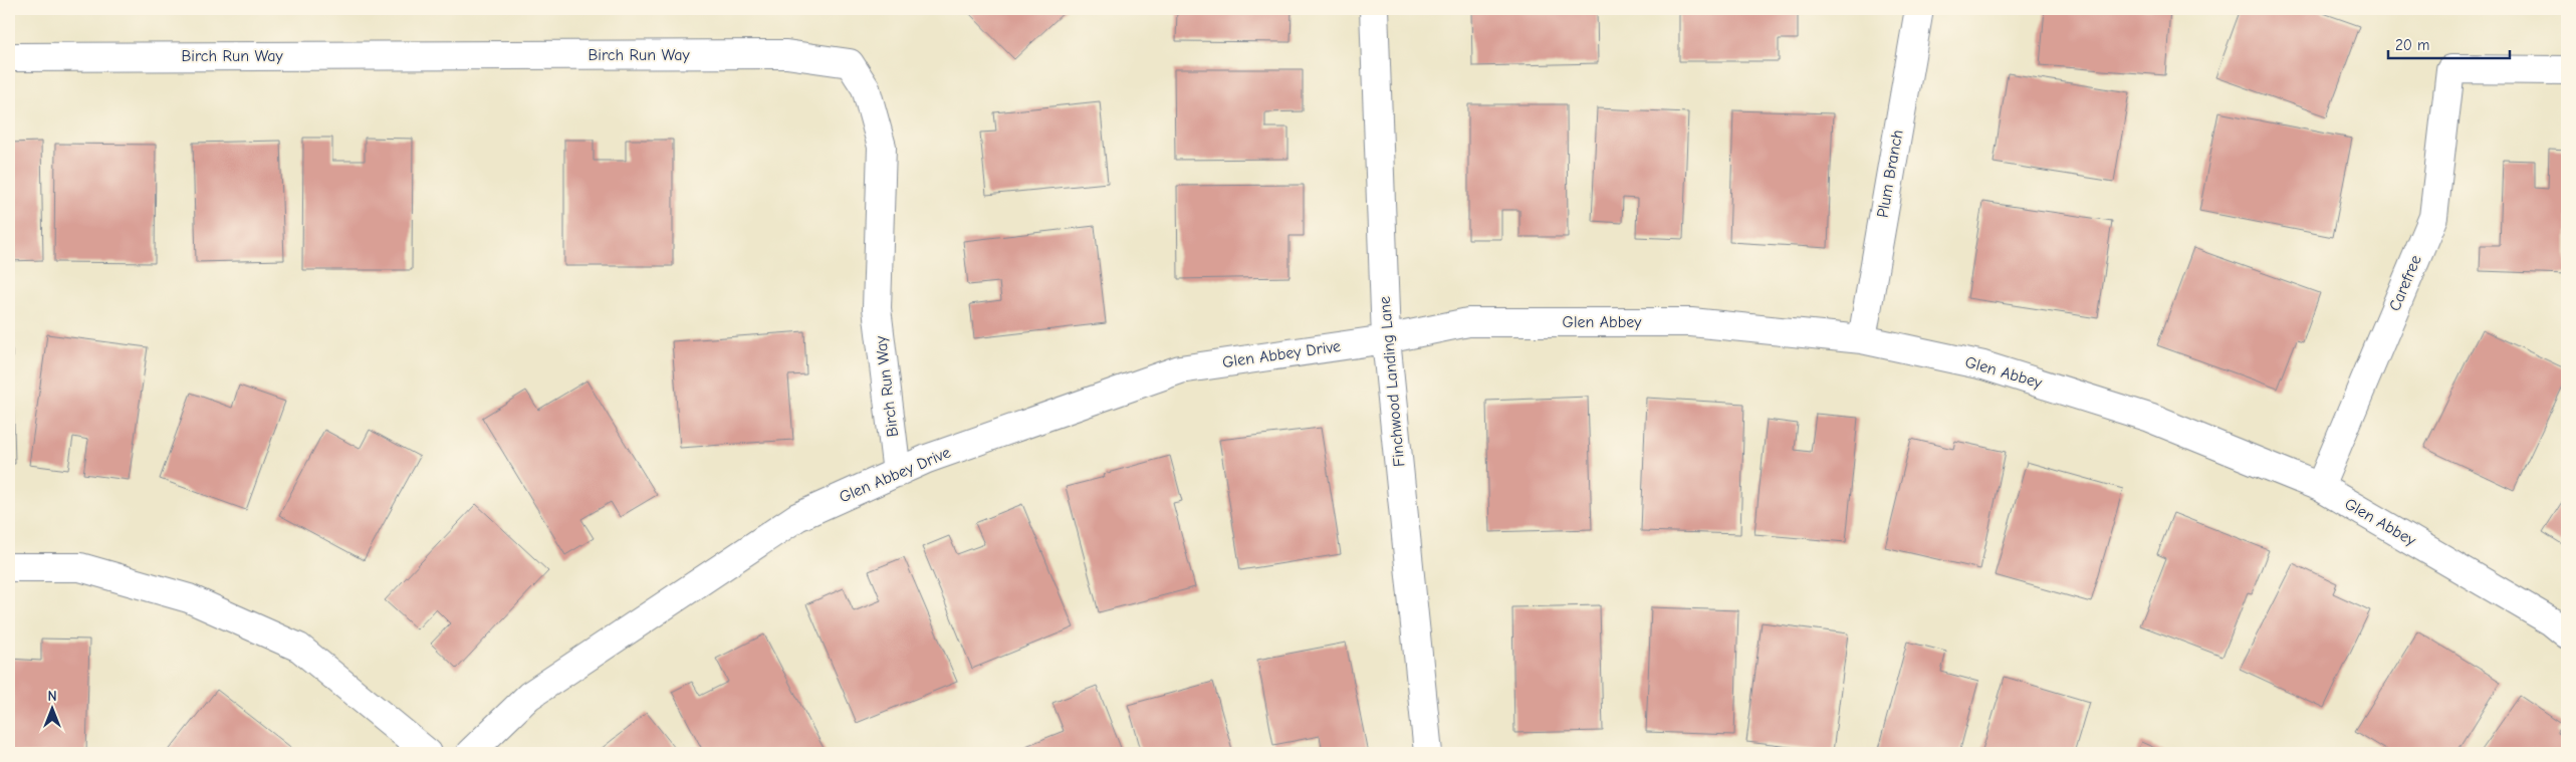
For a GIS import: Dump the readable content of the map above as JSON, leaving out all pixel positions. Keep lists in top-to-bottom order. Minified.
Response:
{"streets":{"street":["Birch Run Way","Plum Branch","Carefree","Glen Abbey","Glen Abbey Drive","Finchwood Landing Lane"]},"crossings":[["Birch Run Way","Glen Abbey Drive"],["Plum Branch","Glen Abbey"],["Carefree","Glen Abbey"],["Glen Abbey","Glen Abbey Drive"],["Glen Abbey","Finchwood Landing Lane"],["Glen Abbey Drive","Finchwood Landing Lane"]],"scale_bar":"20 m","north":"top"}
